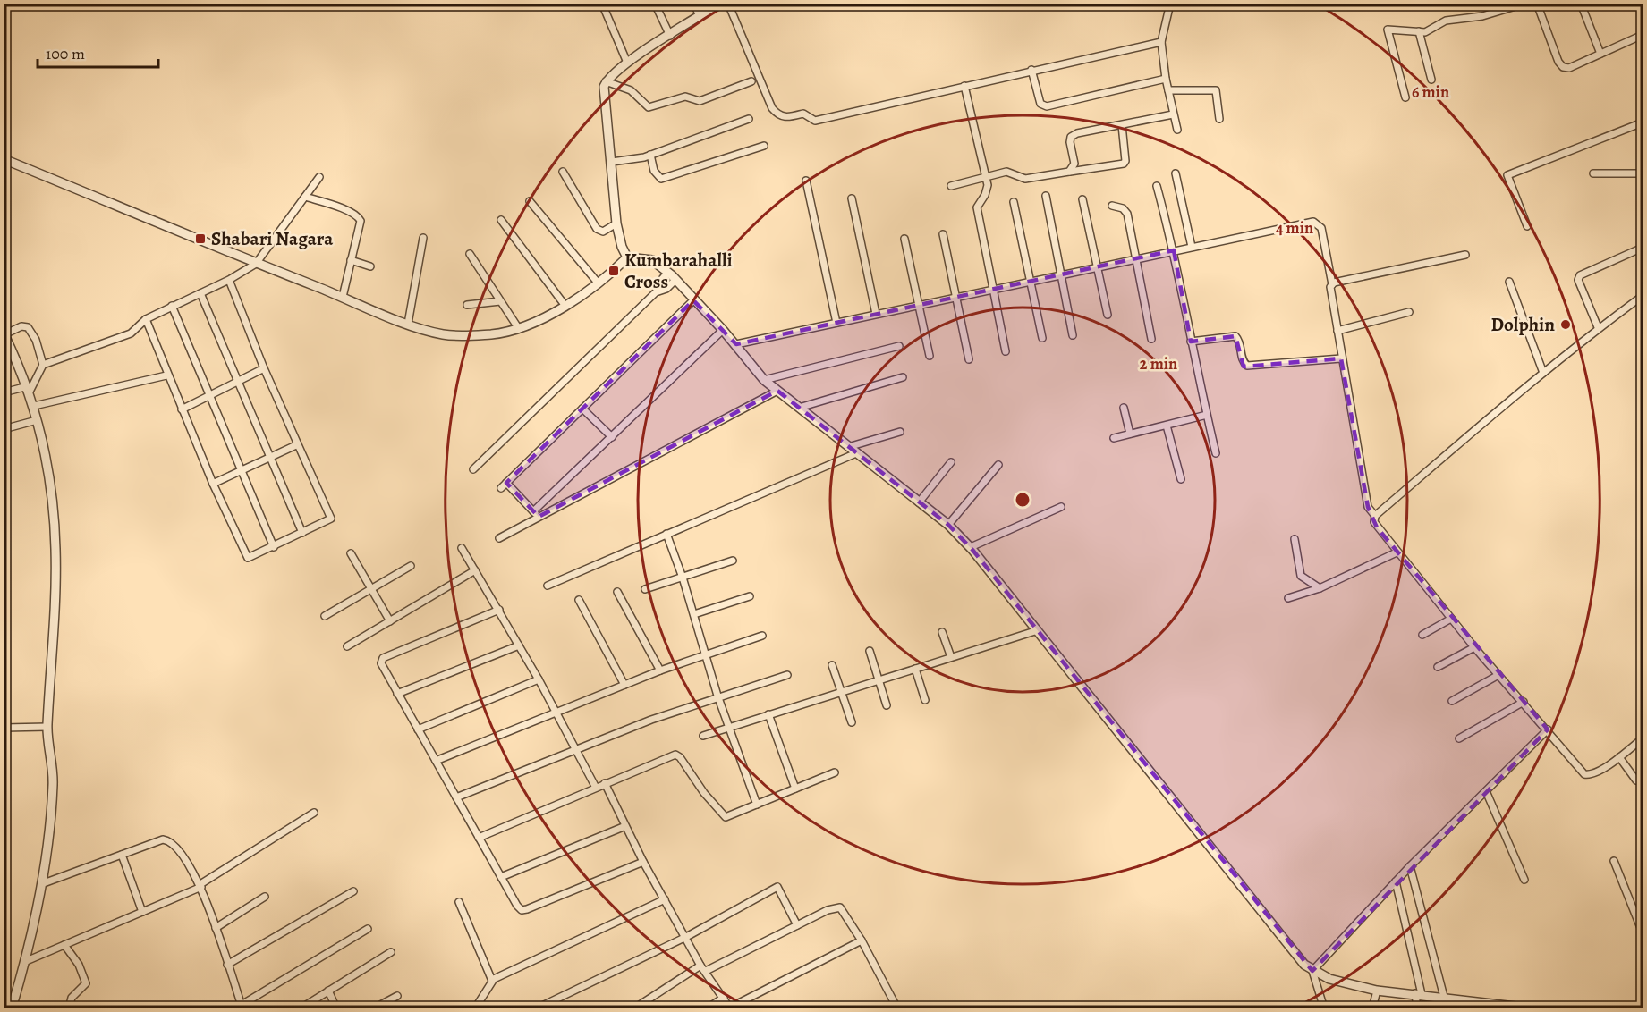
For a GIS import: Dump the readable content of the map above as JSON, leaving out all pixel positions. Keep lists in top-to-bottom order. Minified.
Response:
{"places":{"transit":["Shabari Nagara","Kumbarahalli Cross"],"other":["Dolphin"]},"scale_bar":"100 m","rings":["6 min","4 min","2 min"]}
